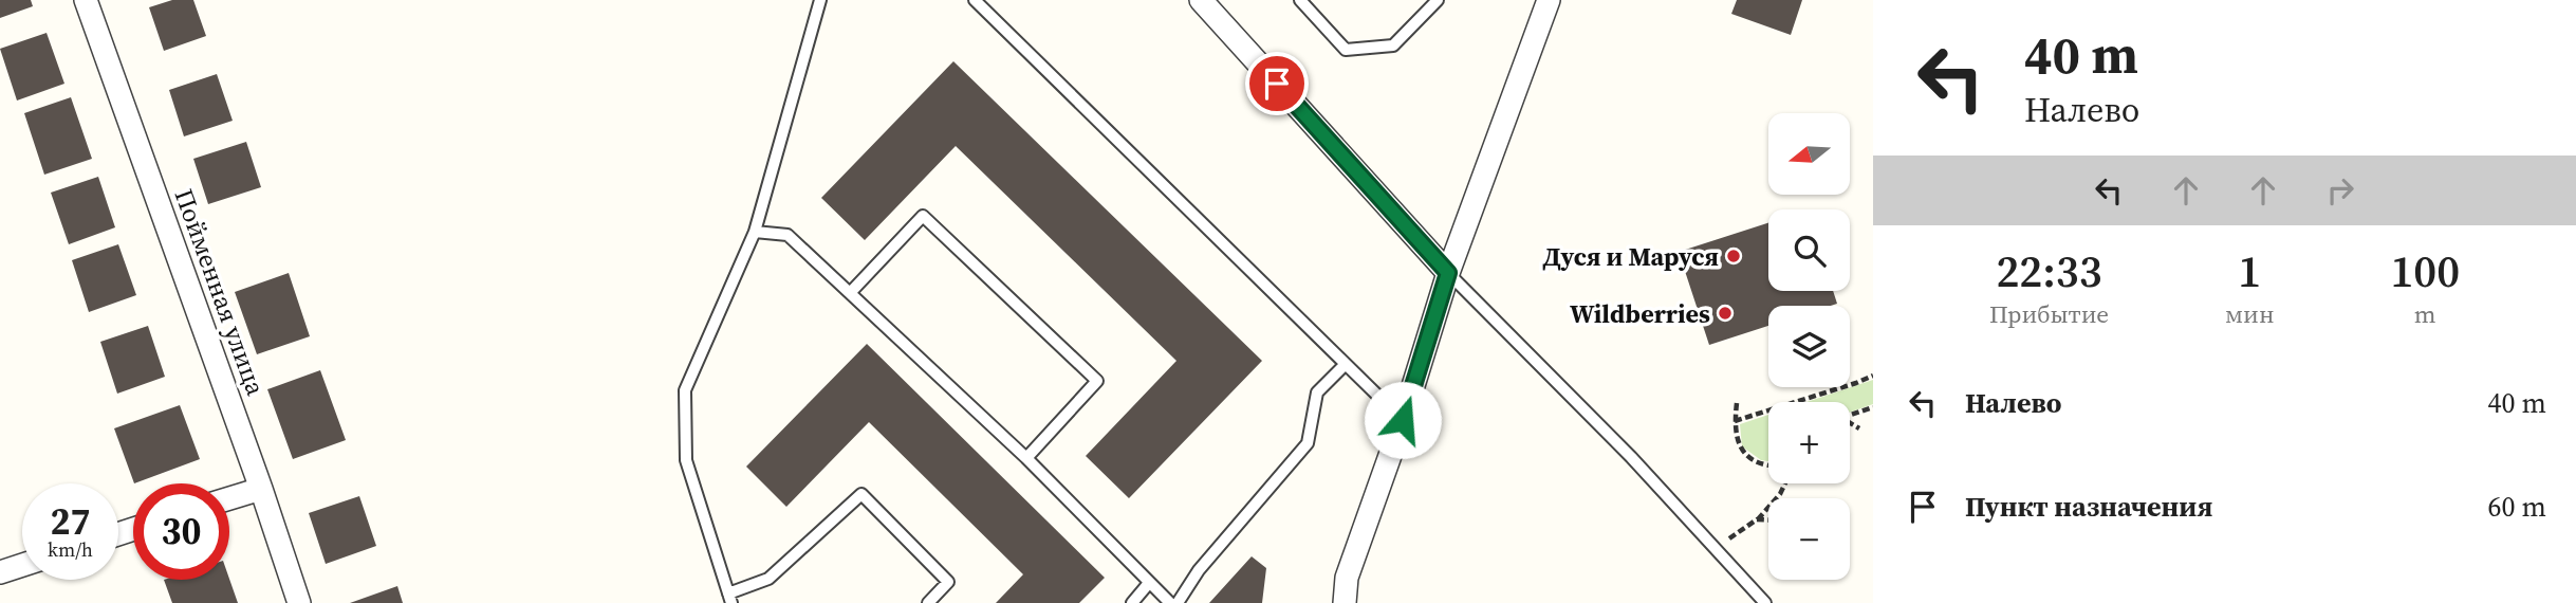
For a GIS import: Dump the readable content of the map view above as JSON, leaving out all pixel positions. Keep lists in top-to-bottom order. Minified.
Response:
{"streets":{"street":["Пойменная улица"]},"places":["Дуся и Маруся","Wildberries"],"north":"left","page":{"turn":["40 m","Налево"],"map_buttons":["+","−"],"eta":["22:33","Прибытие","1","мин","100","m"],"list":[{"name":"Налево","value":"40 m"},{"name":"Пункт назначения","value":"60 m"}],"speed":"27 km/h","limit":"30"}}
